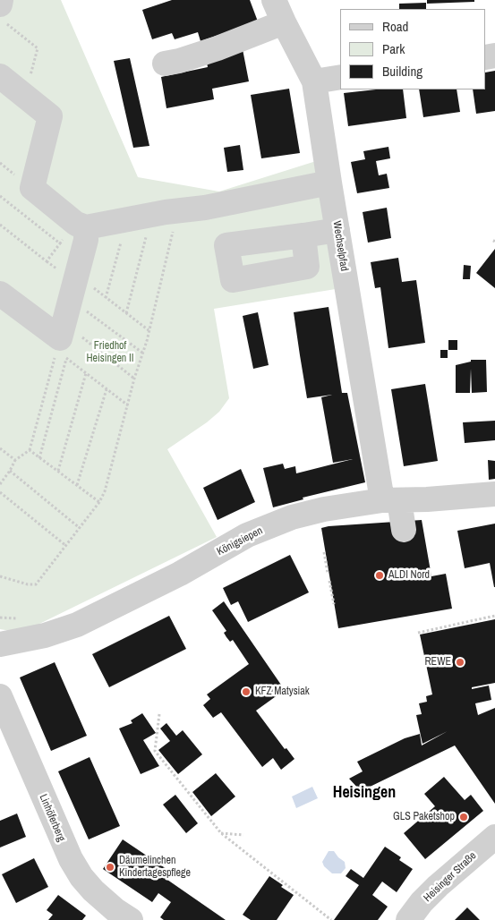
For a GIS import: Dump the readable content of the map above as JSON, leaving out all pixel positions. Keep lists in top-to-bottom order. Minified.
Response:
{"streets":{"street":["Wechselpfad","Königsiepen","Linhöferberg","Heisinger Straße"]},"crossings":[["Wechselpfad","Königsiepen"]],"districts":["Heisingen"],"parks":["Friedhof Heisingen II"],"places":["ALDI Nord","REWE","KFZ Matysiak","GLS Paketshop","Däumelinchen Kindertagespflege"],"legend":["Road","Park","Building"]}
